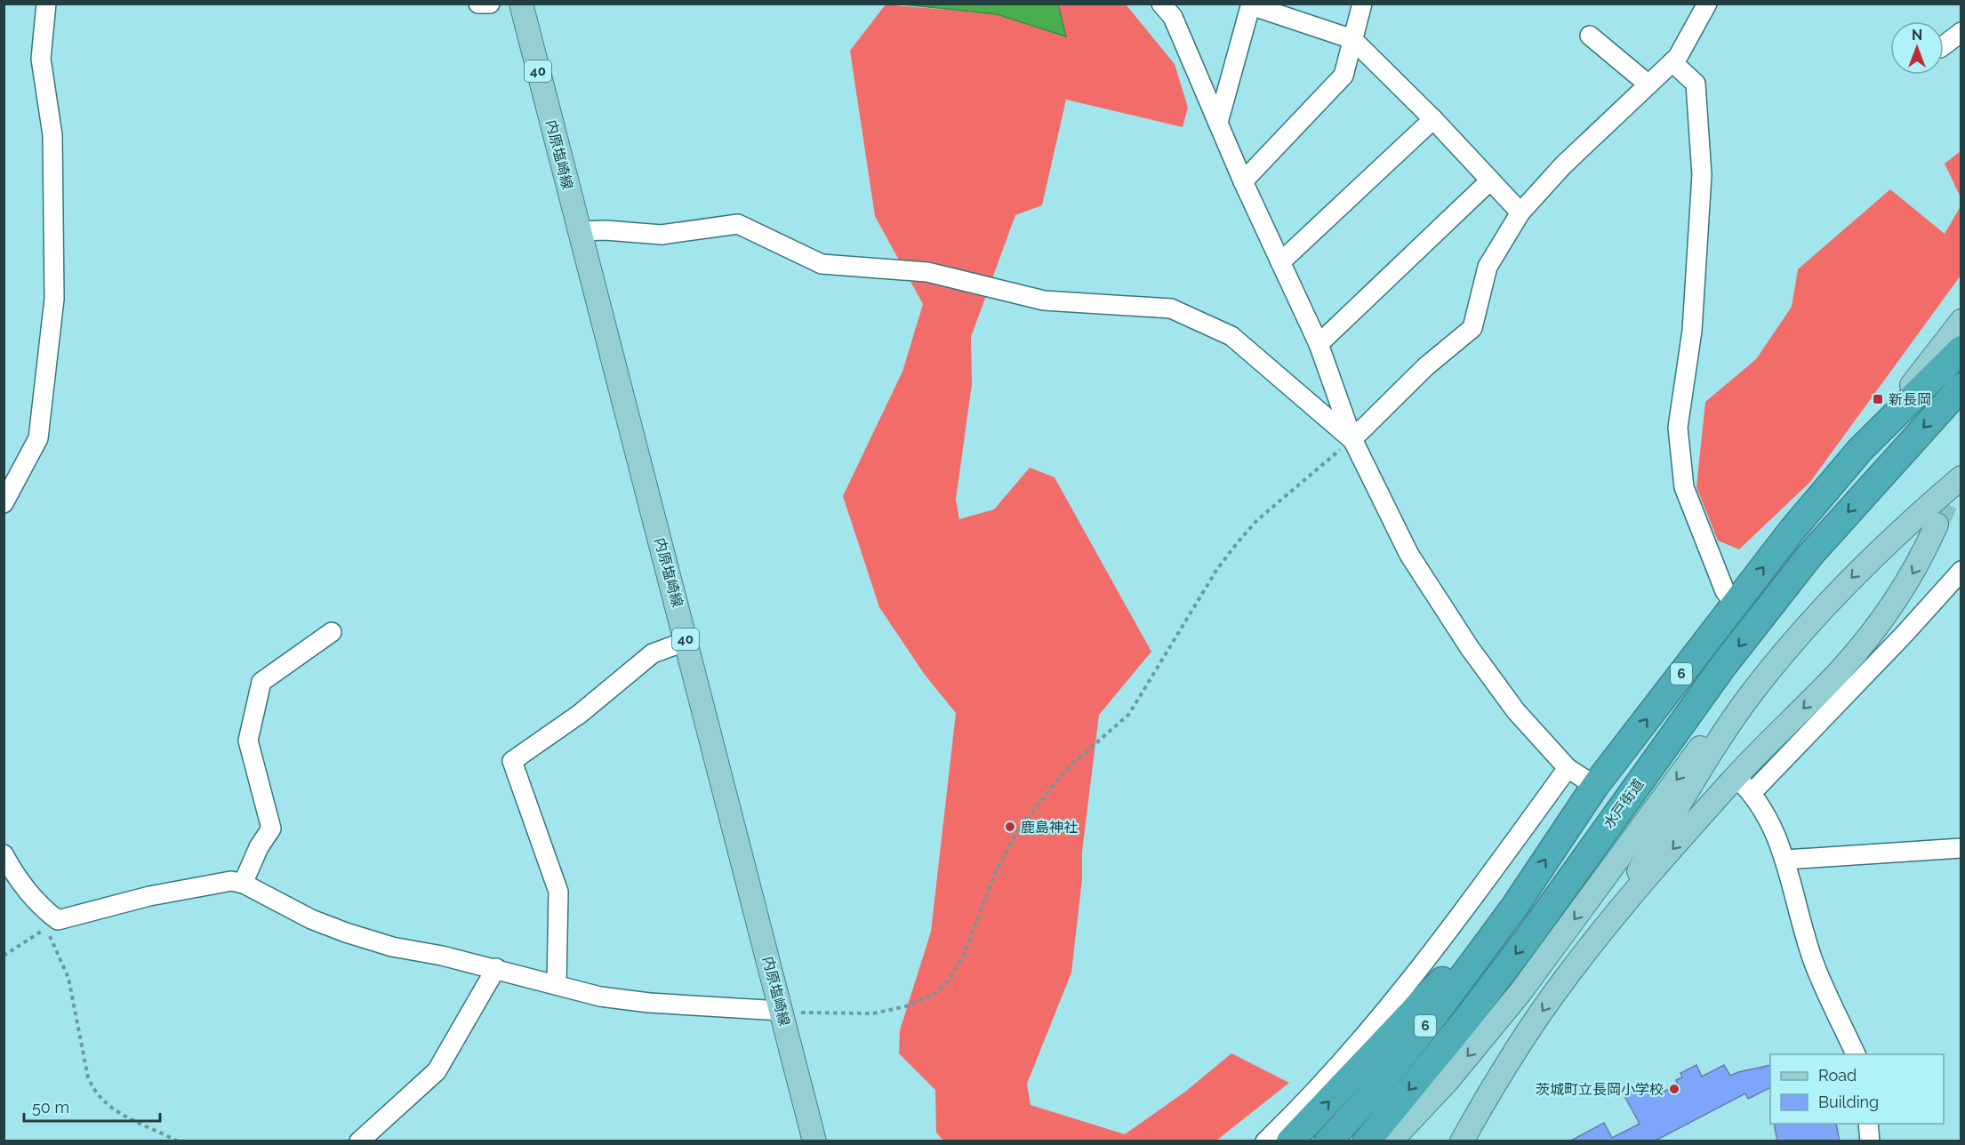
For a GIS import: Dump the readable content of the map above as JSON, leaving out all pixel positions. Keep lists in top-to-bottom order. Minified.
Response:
{"streets":{"highway":["6","水戸街道"],"main road":["40","内原塩崎線"]},"places":{"transit":["新長岡"],"other":["鹿島神社","茨城町立長岡小学校"]},"legend":["Road","Building"],"scale_bar":"50 m","north":"top"}
